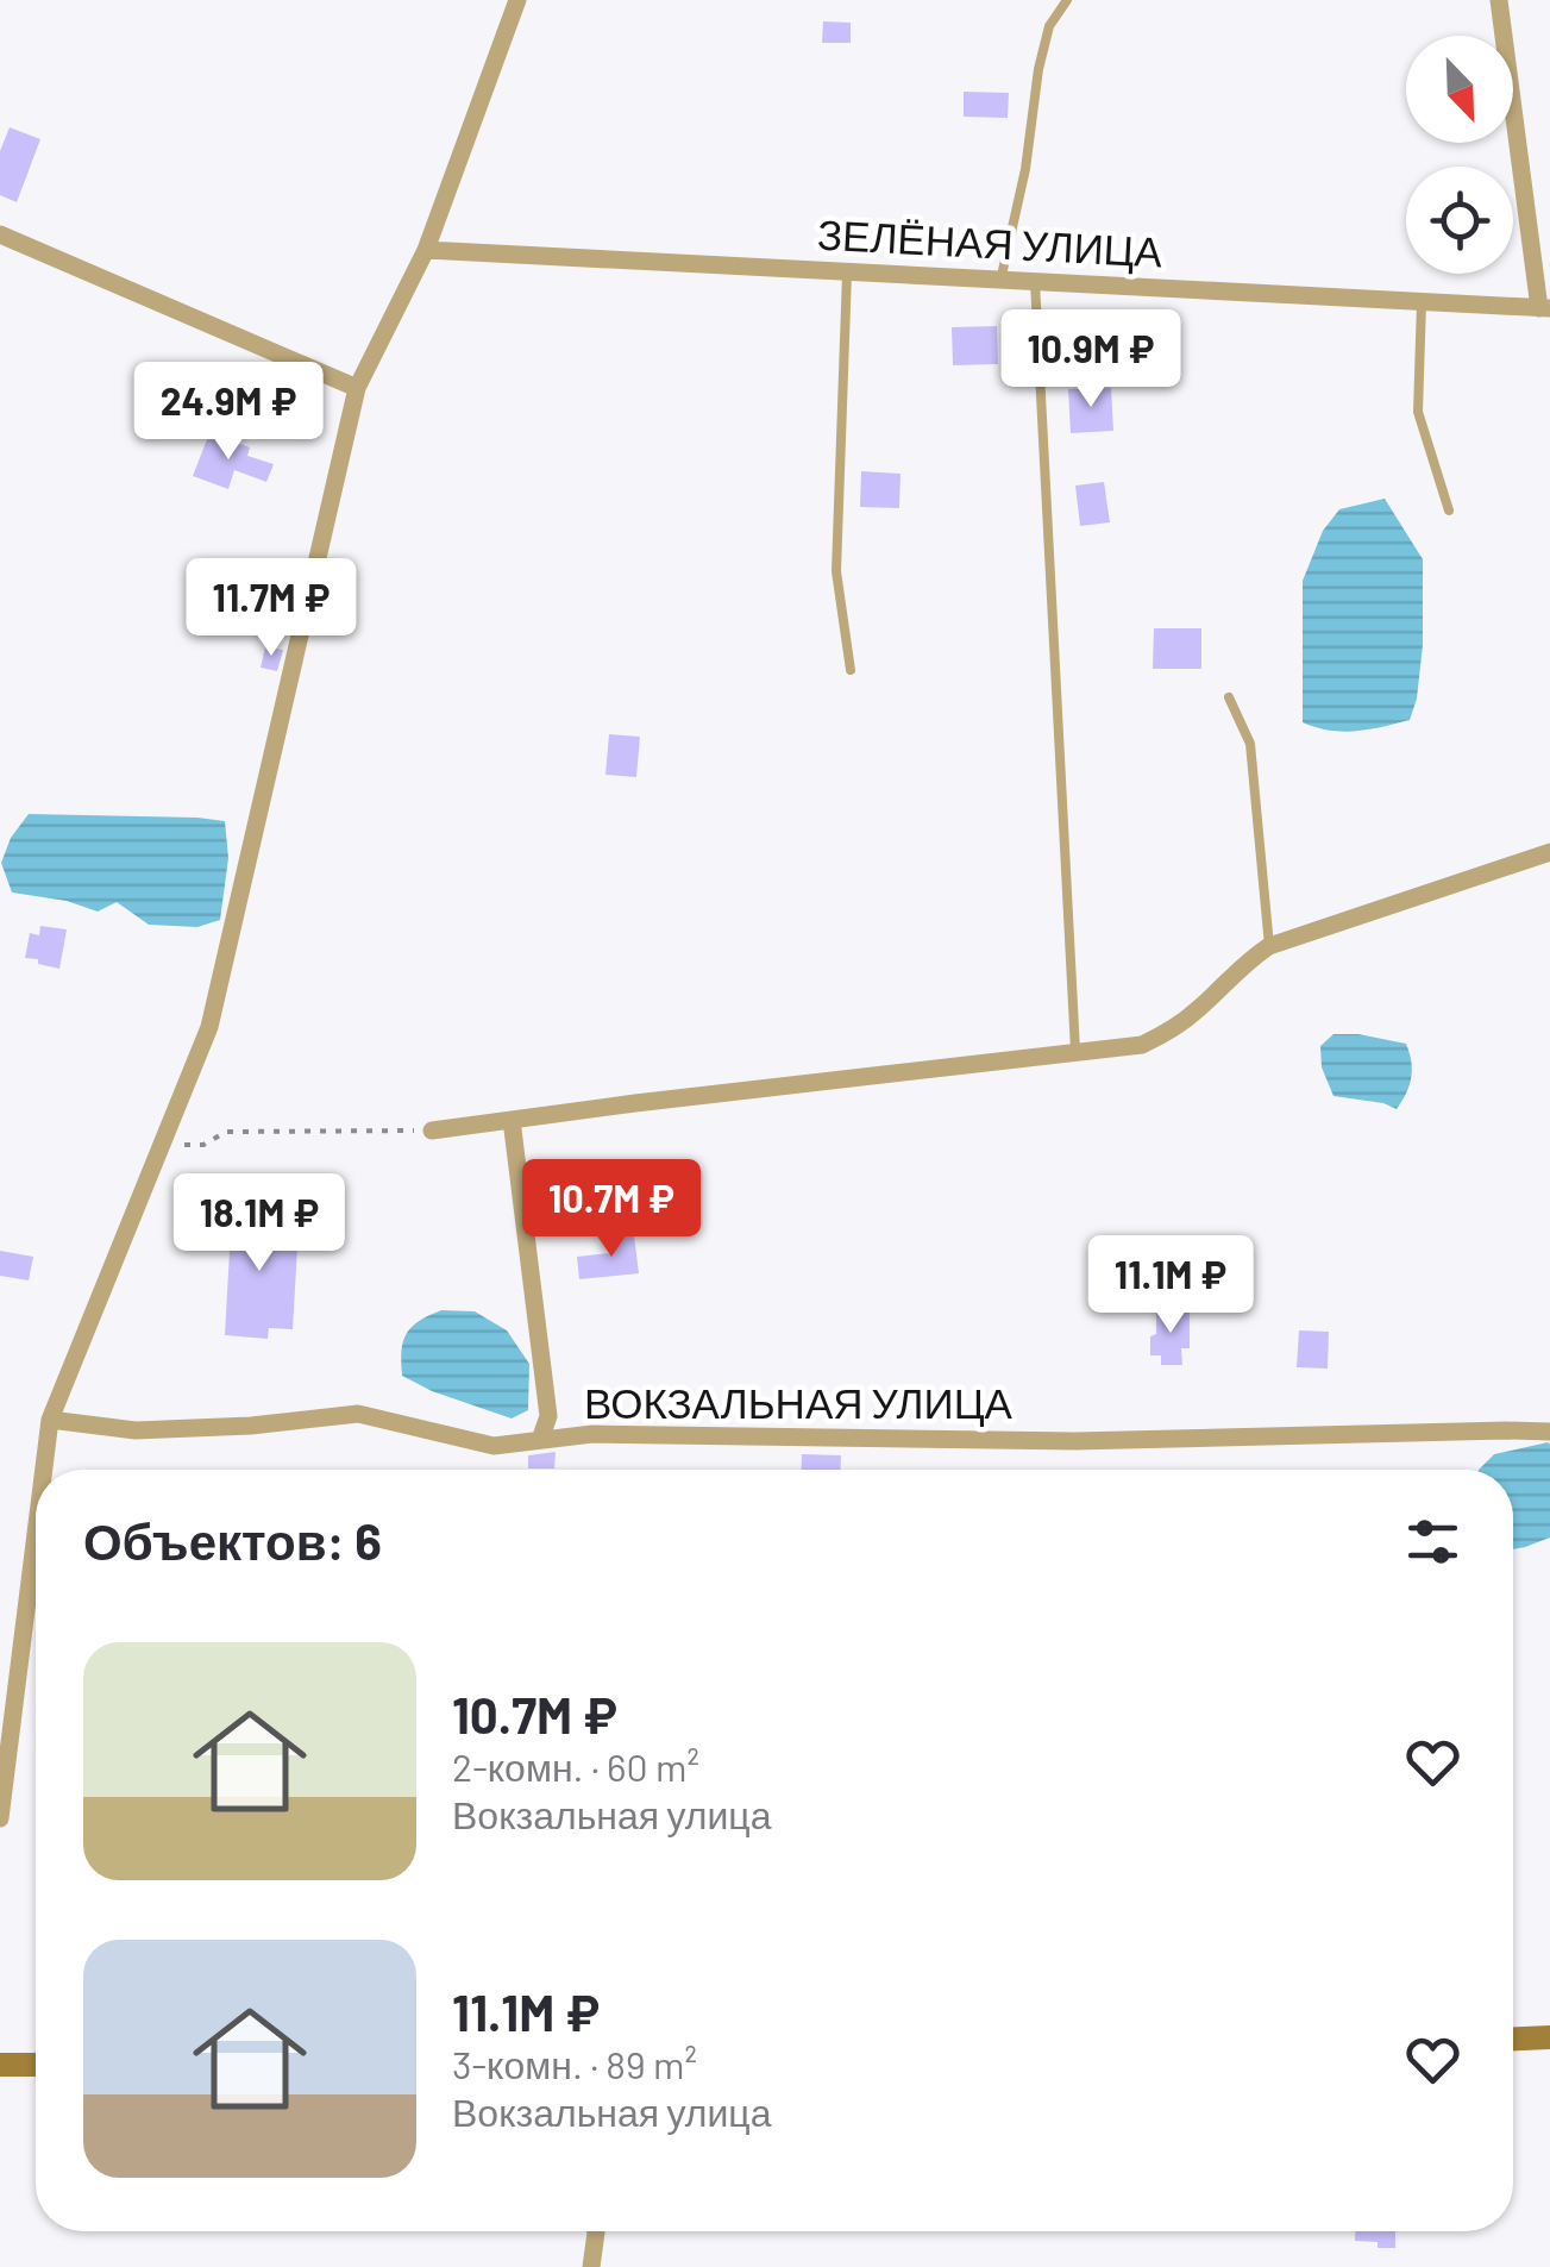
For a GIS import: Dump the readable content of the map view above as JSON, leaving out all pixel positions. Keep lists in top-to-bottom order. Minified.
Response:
{"streets":{"street":["ЗЕЛЁНАЯ УЛИЦА","ВОКЗАЛЬНАЯ УЛИЦА"]},"north":"bottom right","page":{"price":["10.9M ₽","24.9M ₽","11.7M ₽","10.7M ₽","18.1M ₽","11.1M ₽"],"heading":"Объектов: 6","list":[{"name":"10.7M ₽","note":"2-комн. · 60 m² · Вокзальная улица"},{"name":"11.1M ₽","note":"3-комн. · 89 m² · Вокзальная улица"}]}}
